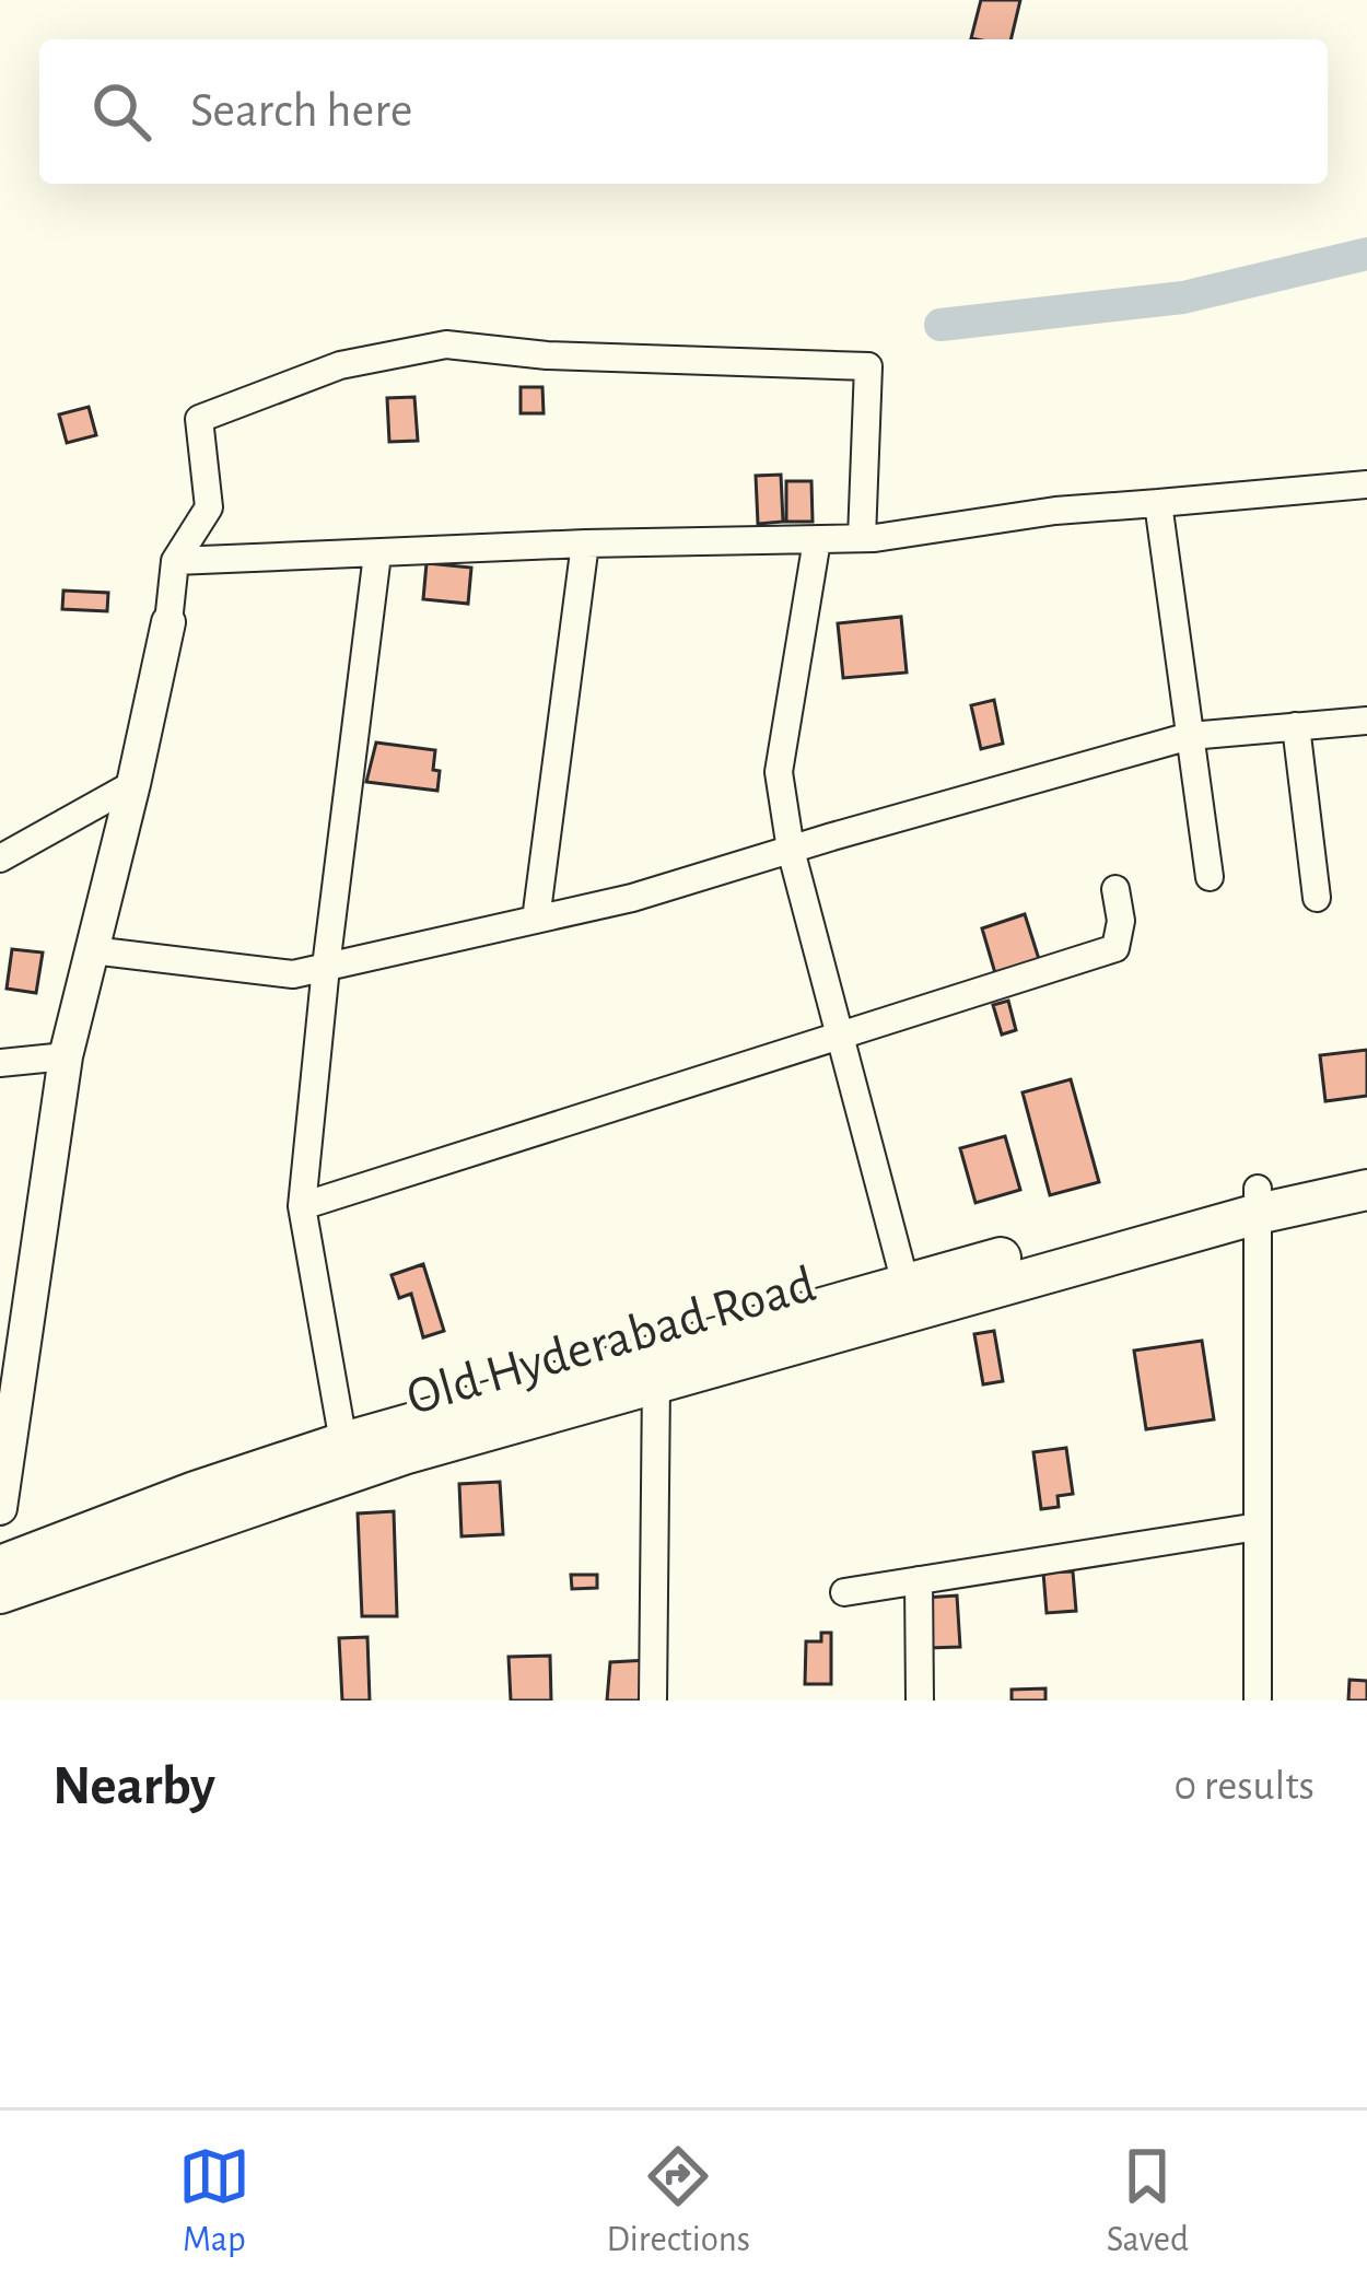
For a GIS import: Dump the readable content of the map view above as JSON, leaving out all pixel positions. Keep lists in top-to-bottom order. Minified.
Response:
{"streets":{"main road":["Old Hyderabad Road"]},"page":{"search":"Search here","heading":["Nearby","0 results"],"nav":["Map","Directions","Saved"]}}
